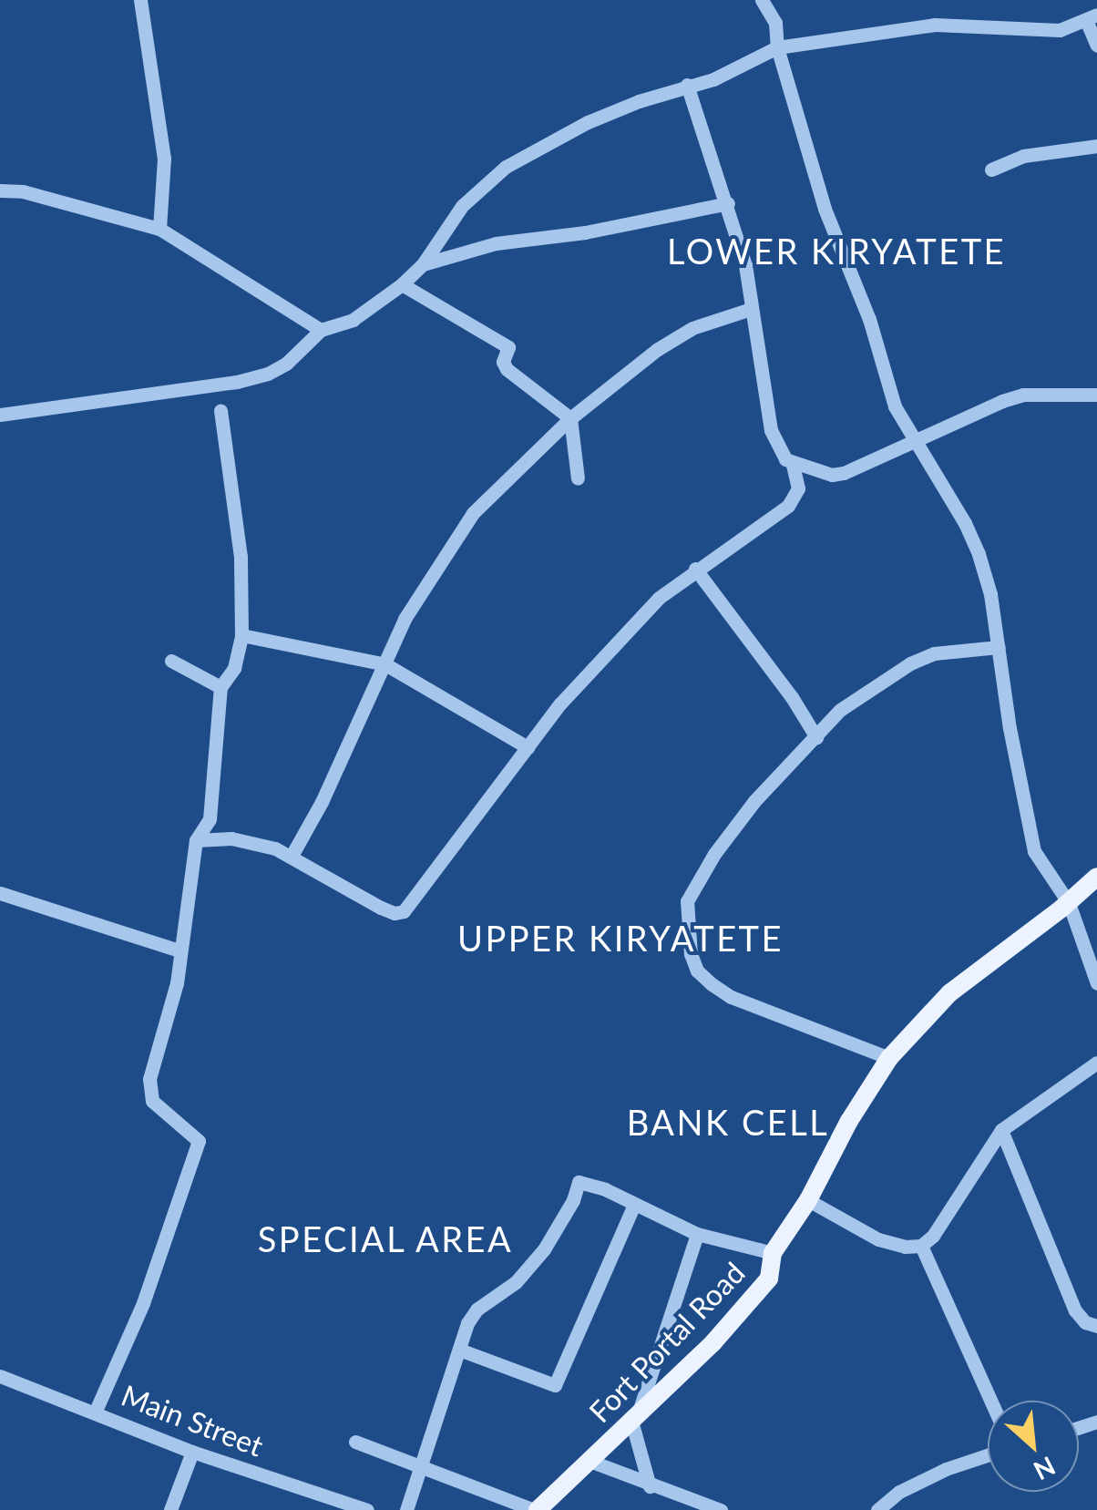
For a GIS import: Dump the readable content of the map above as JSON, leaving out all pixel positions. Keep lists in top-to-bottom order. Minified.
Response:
{"streets":{"main road":["Fort Portal Road"],"street":["Main Street"]},"districts":["LOWER KIRYATETE","UPPER KIRYATETE","BANK CELL","SPECIAL AREA"],"north":"bottom right"}
